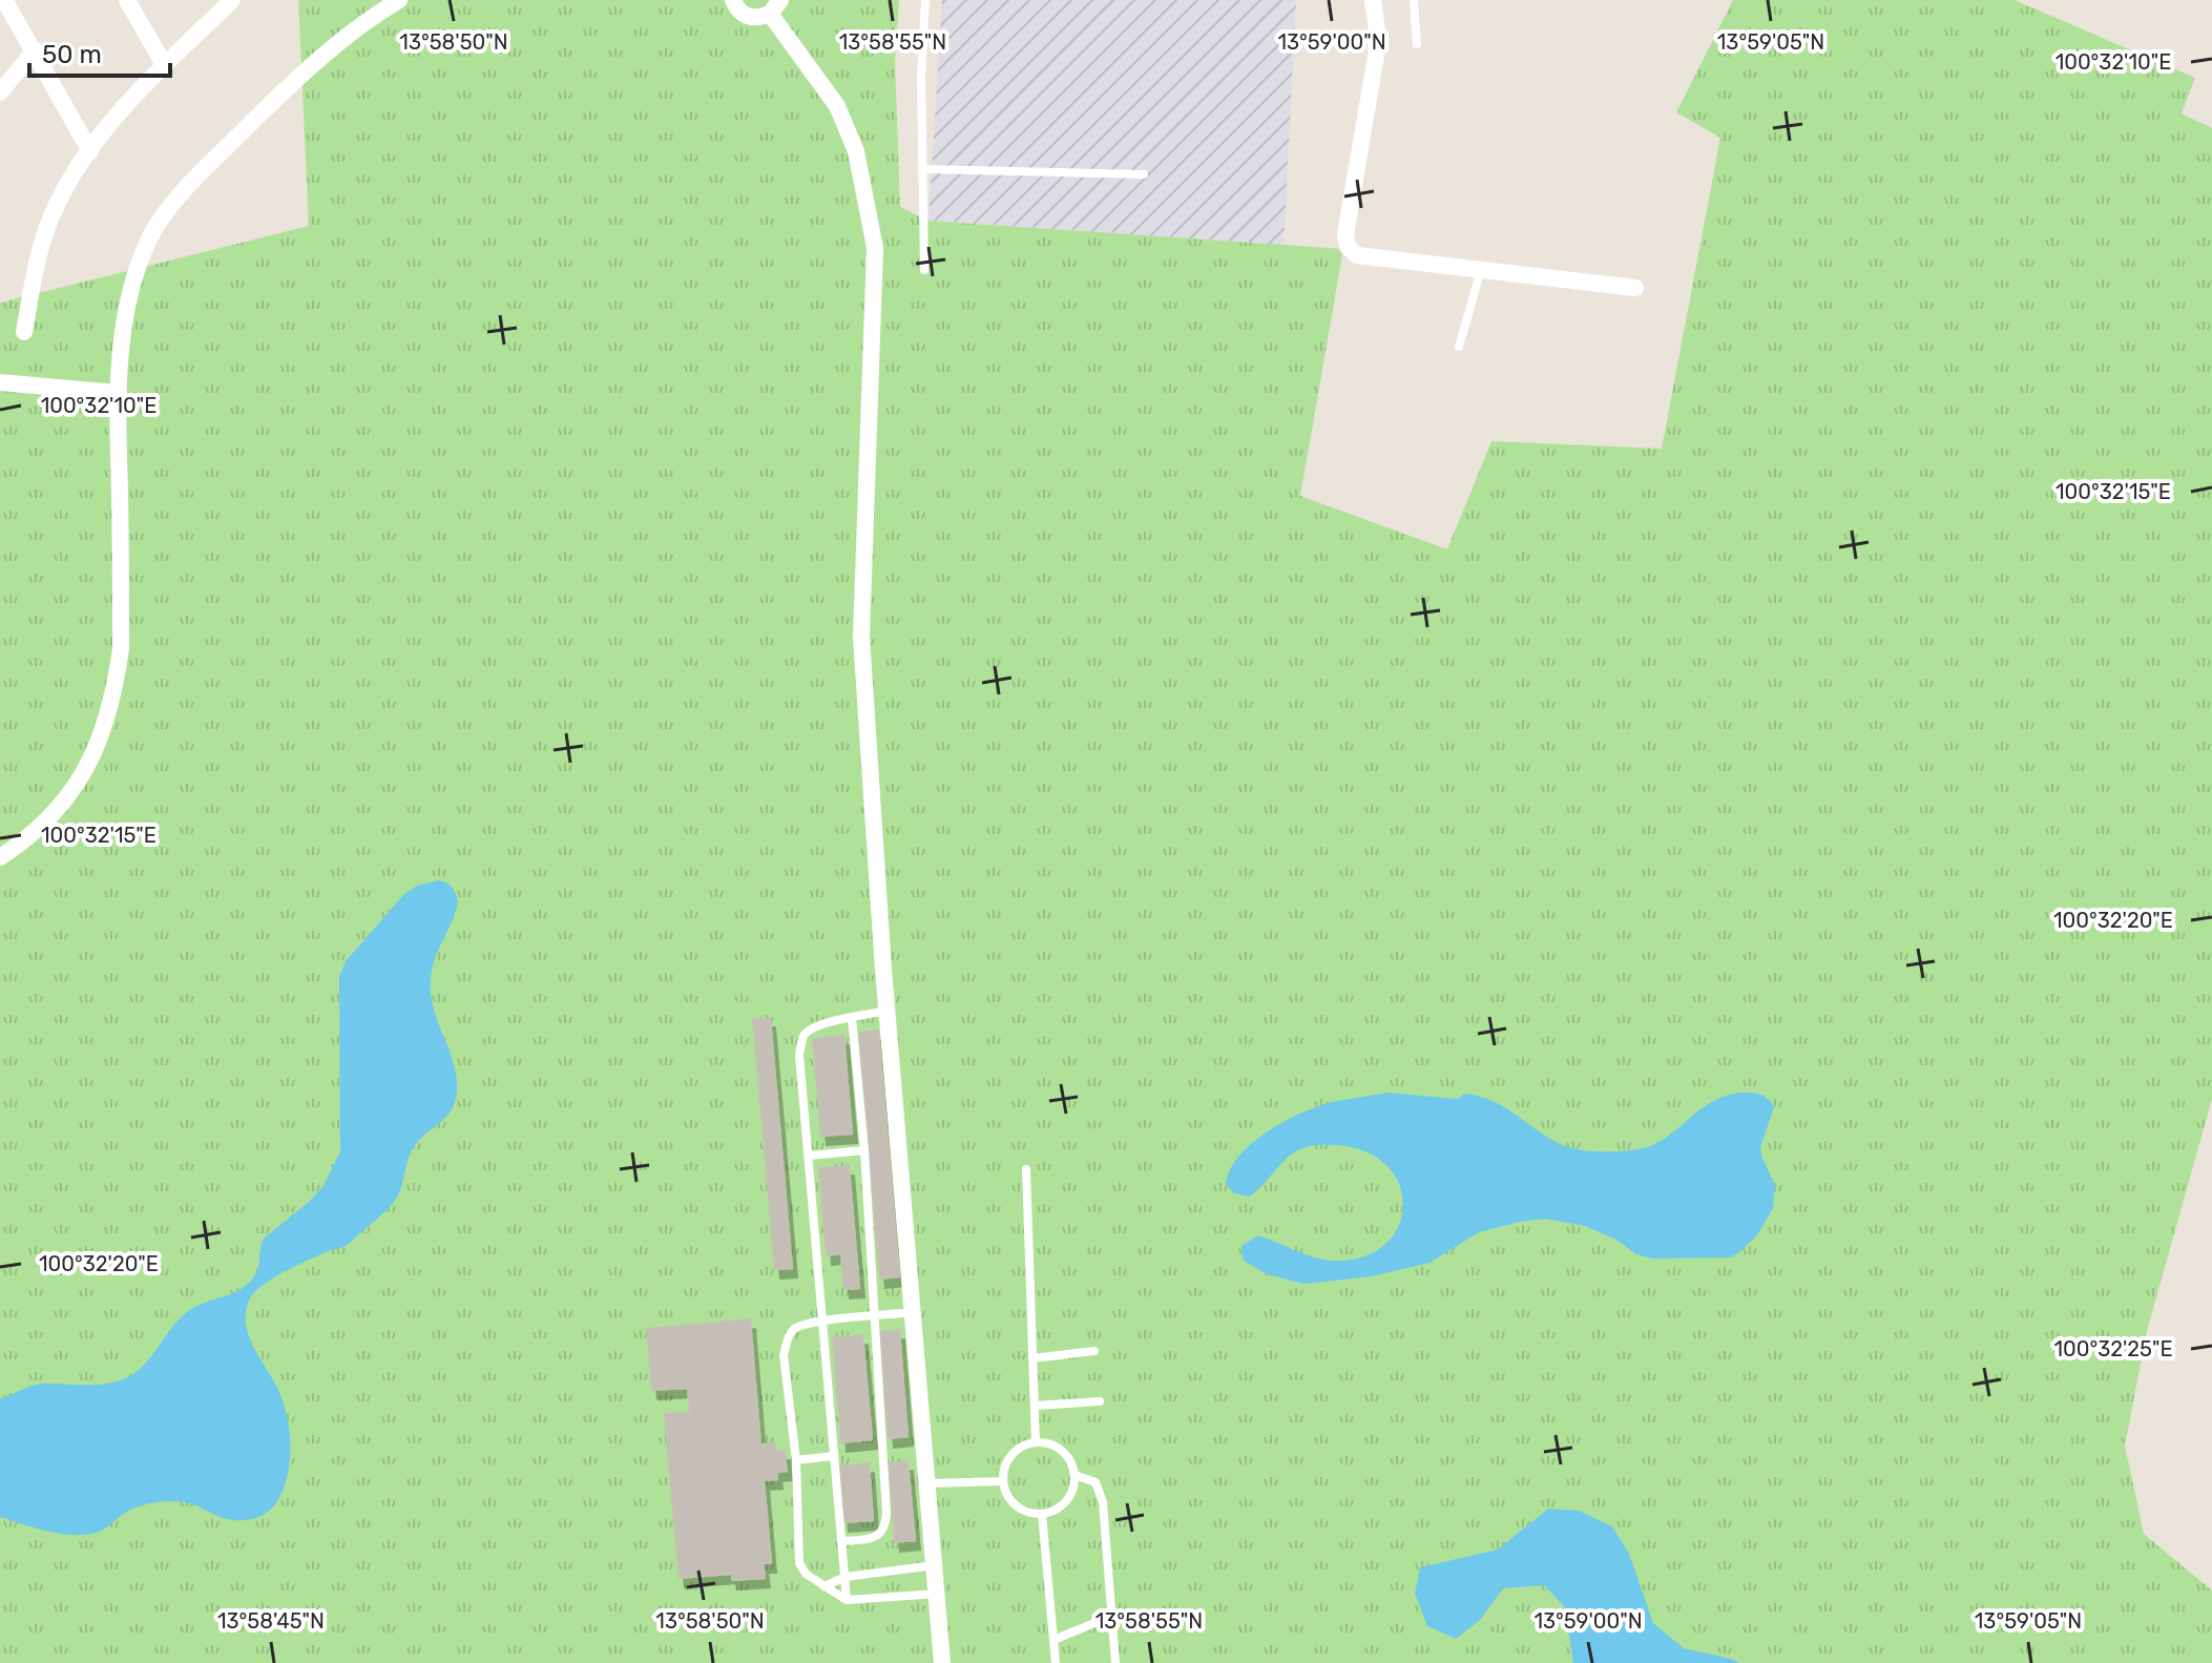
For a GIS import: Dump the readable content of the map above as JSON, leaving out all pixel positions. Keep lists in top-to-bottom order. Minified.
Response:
{"scale_bar":"50 m","coordinates":["13°58'50\"N","13°58'55\"N","13°59'00\"N","13°59'05\"N","100°32'10\"E","100°32'15\"E","100°32'20\"E","100°32'25\"E","13°58'45\"N"]}
